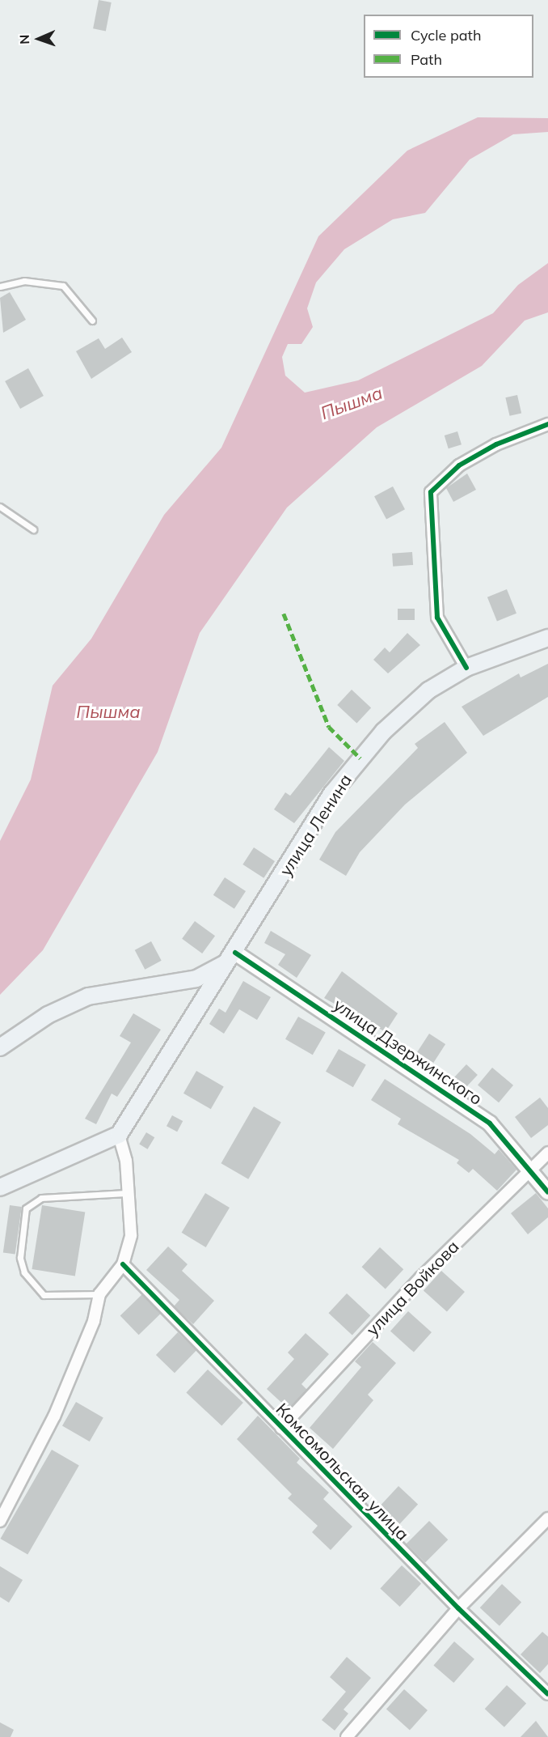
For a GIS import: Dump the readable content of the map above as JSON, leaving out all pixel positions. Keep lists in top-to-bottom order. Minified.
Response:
{"streets":{"main road":["улица Ленина"],"street":["улица Дзержинского","улица Войкова","Комсомольская улица"]},"crossings":[["улица Ленина","улица Дзержинского"],["улица Дзержинского","улица Войкова"],["улица Войкова","Комсомольская улица"]],"water":["Пышма"],"legend":["Cycle path","Path"],"north":"left"}
